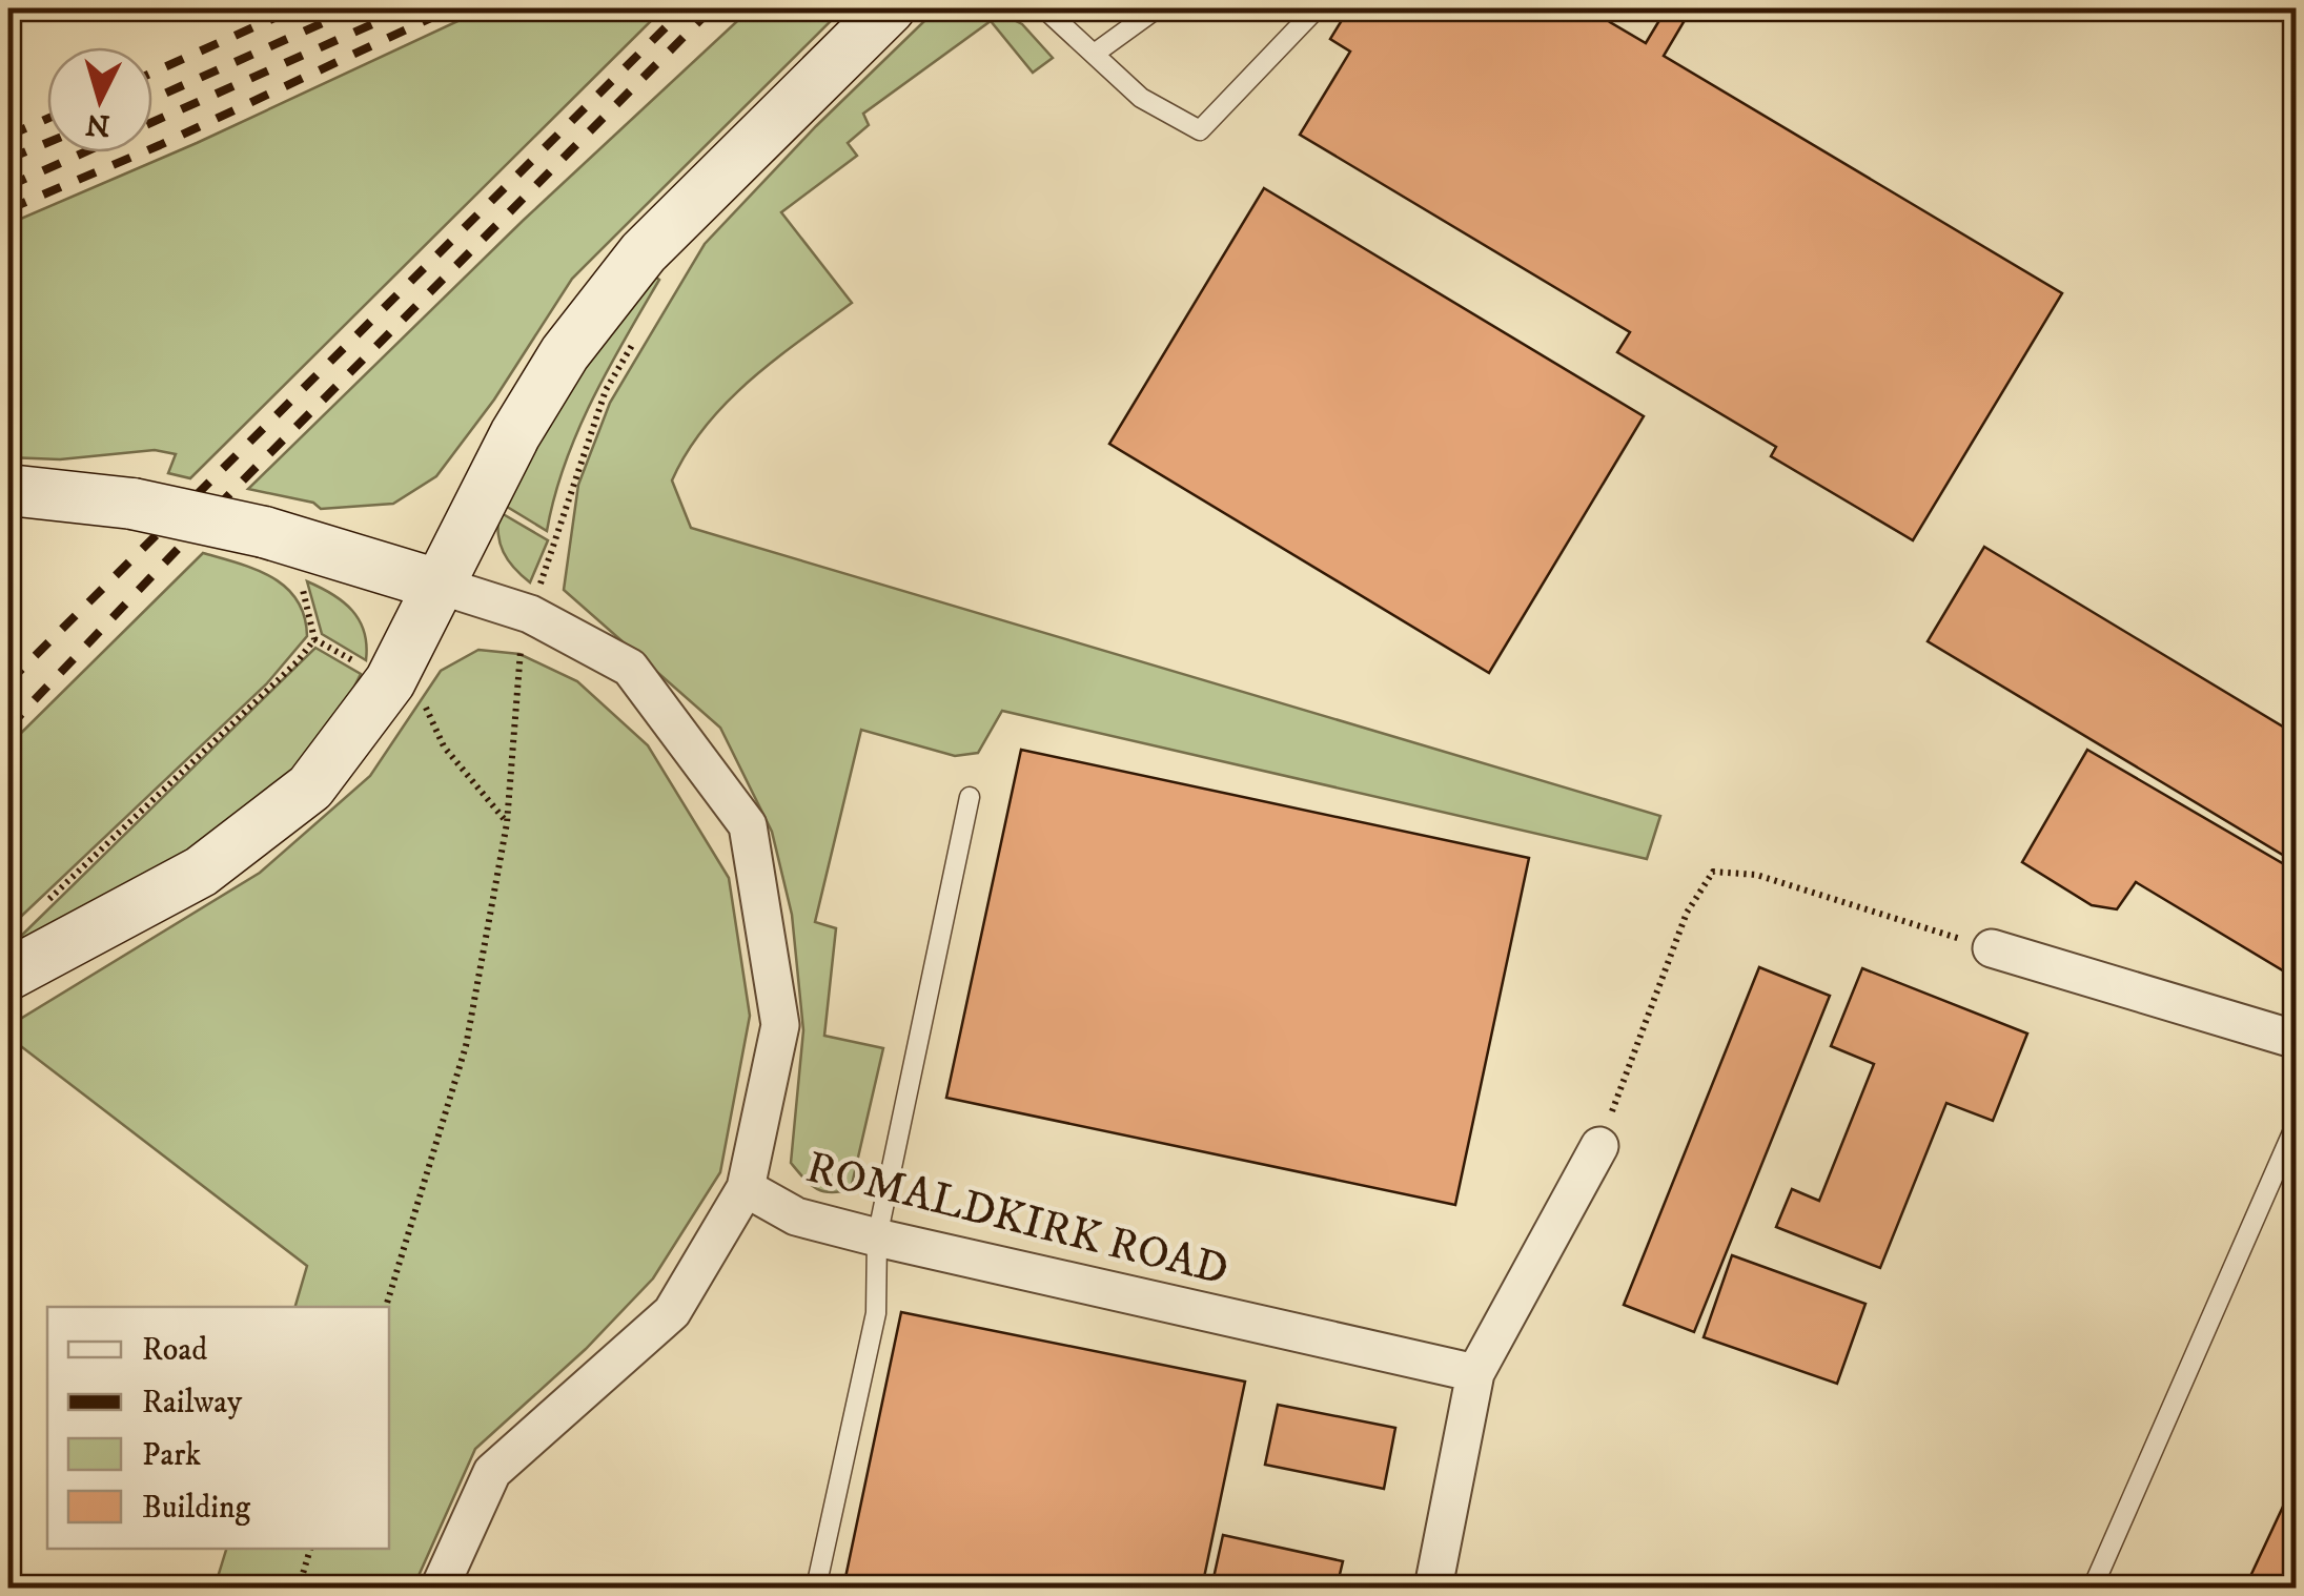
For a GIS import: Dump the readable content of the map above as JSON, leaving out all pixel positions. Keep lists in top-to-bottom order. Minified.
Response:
{"streets":{"street":["ROMALDKIRK ROAD"]},"legend":["Road","Railway","Park","Building"],"north":"bottom"}
